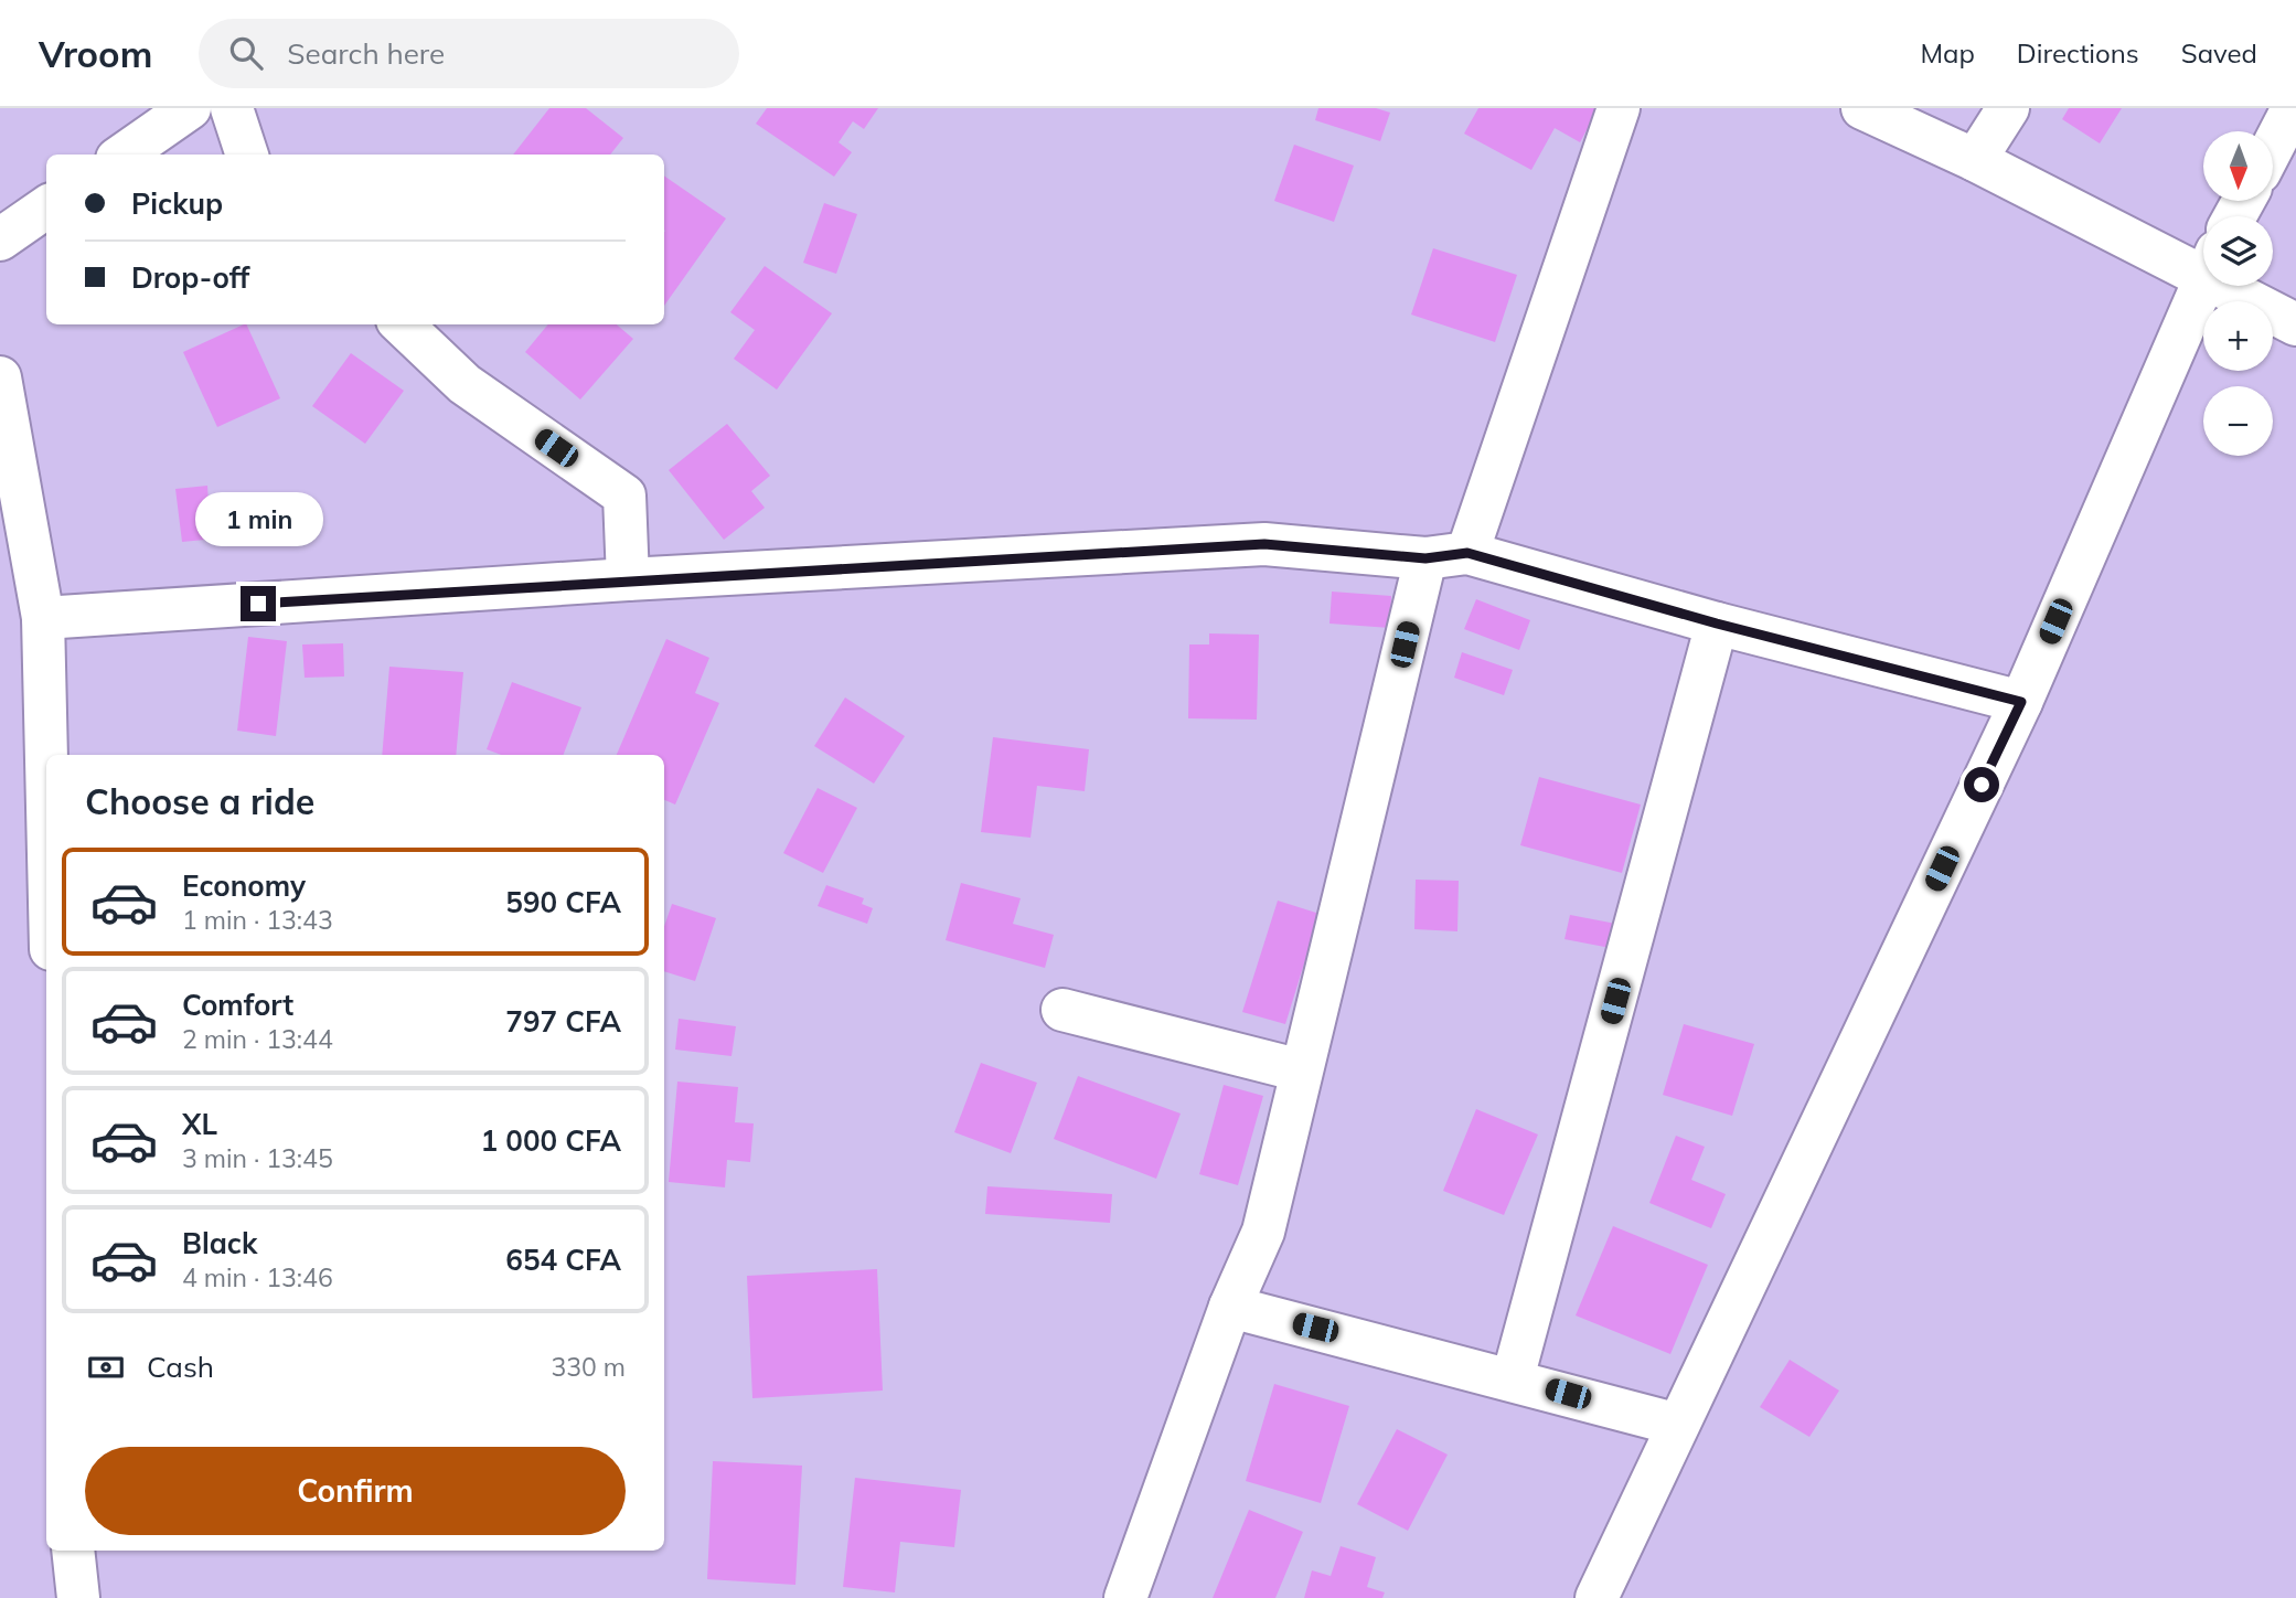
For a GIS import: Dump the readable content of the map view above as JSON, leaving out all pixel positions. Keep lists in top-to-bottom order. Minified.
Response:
{"north":"bottom","page":{"header":"Vroom","search":"Search here","nav":["Map","Directions","Saved"],"map_buttons":["+","−"],"banner":["Pickup","Drop-off"],"bubble":"1 min","heading":"Choose a ride","list":[{"name":"Economy","note":"1 min · 13:43","value":"590 CFA"},{"name":"Comfort","note":"2 min · 13:44","value":"797 CFA"},{"name":"XL","note":"3 min · 13:45","value":"1 000 CFA"},{"name":"Black","note":"4 min · 13:46","value":"654 CFA"}],"pay":["Cash","330 m"],"buttons":"Confirm"}}
